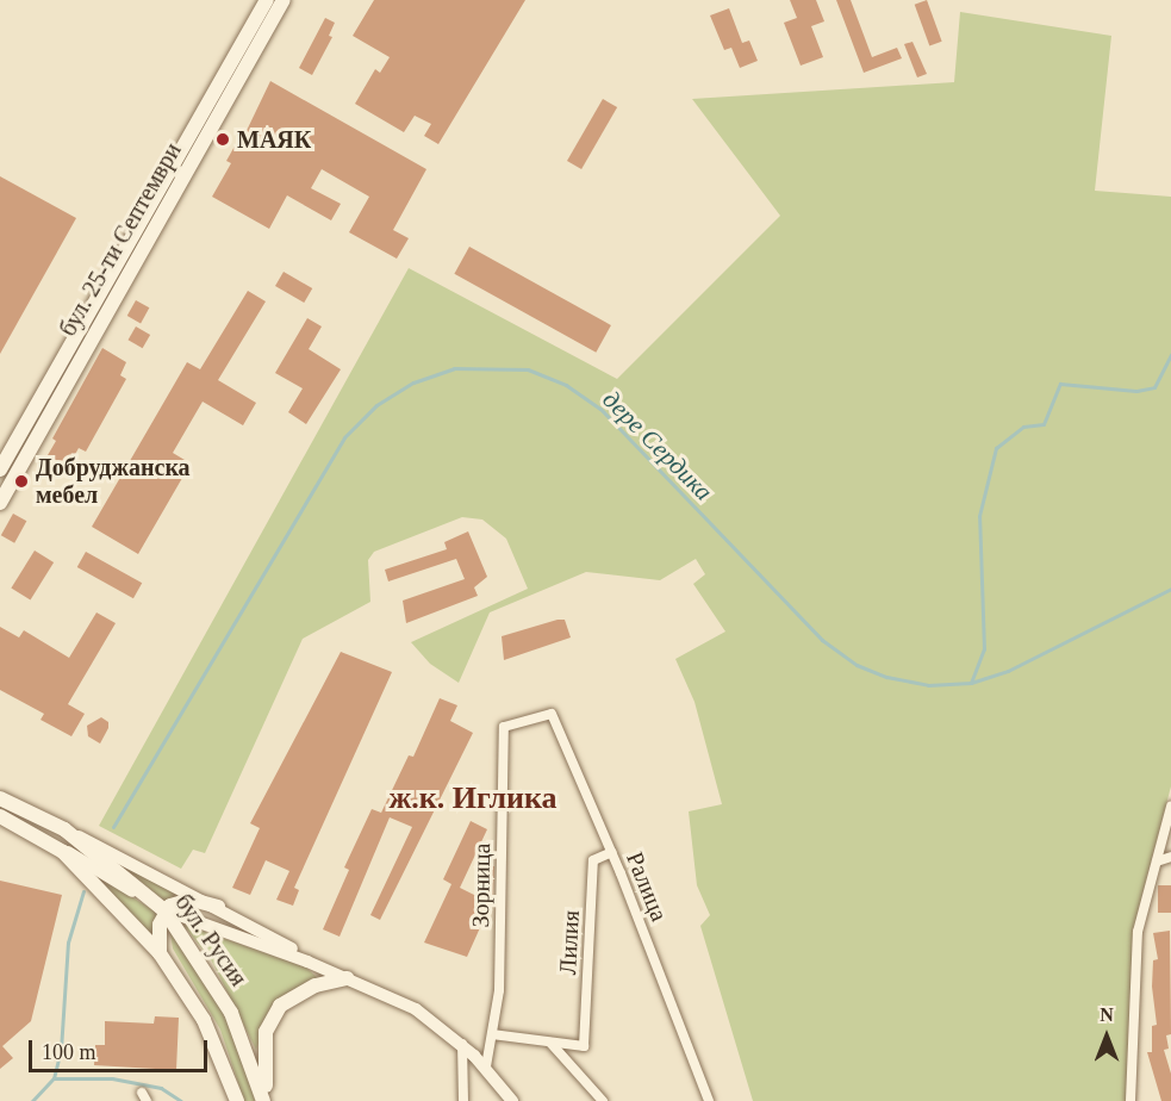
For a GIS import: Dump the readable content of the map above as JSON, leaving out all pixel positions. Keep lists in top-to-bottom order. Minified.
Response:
{"streets":{"main road":["бул. 25-ти Септември","бул. Русия"],"street":["Зорница","Ралица","Лилия"]},"crossings":[["Зорница","Ралица"],["Ралица","Лилия"]],"districts":["ж.к. Иглика"],"water":["дере Сердика"],"places":["МАЯК","Добруджанска мебел"],"scale_bar":"100 m","north":"top"}
